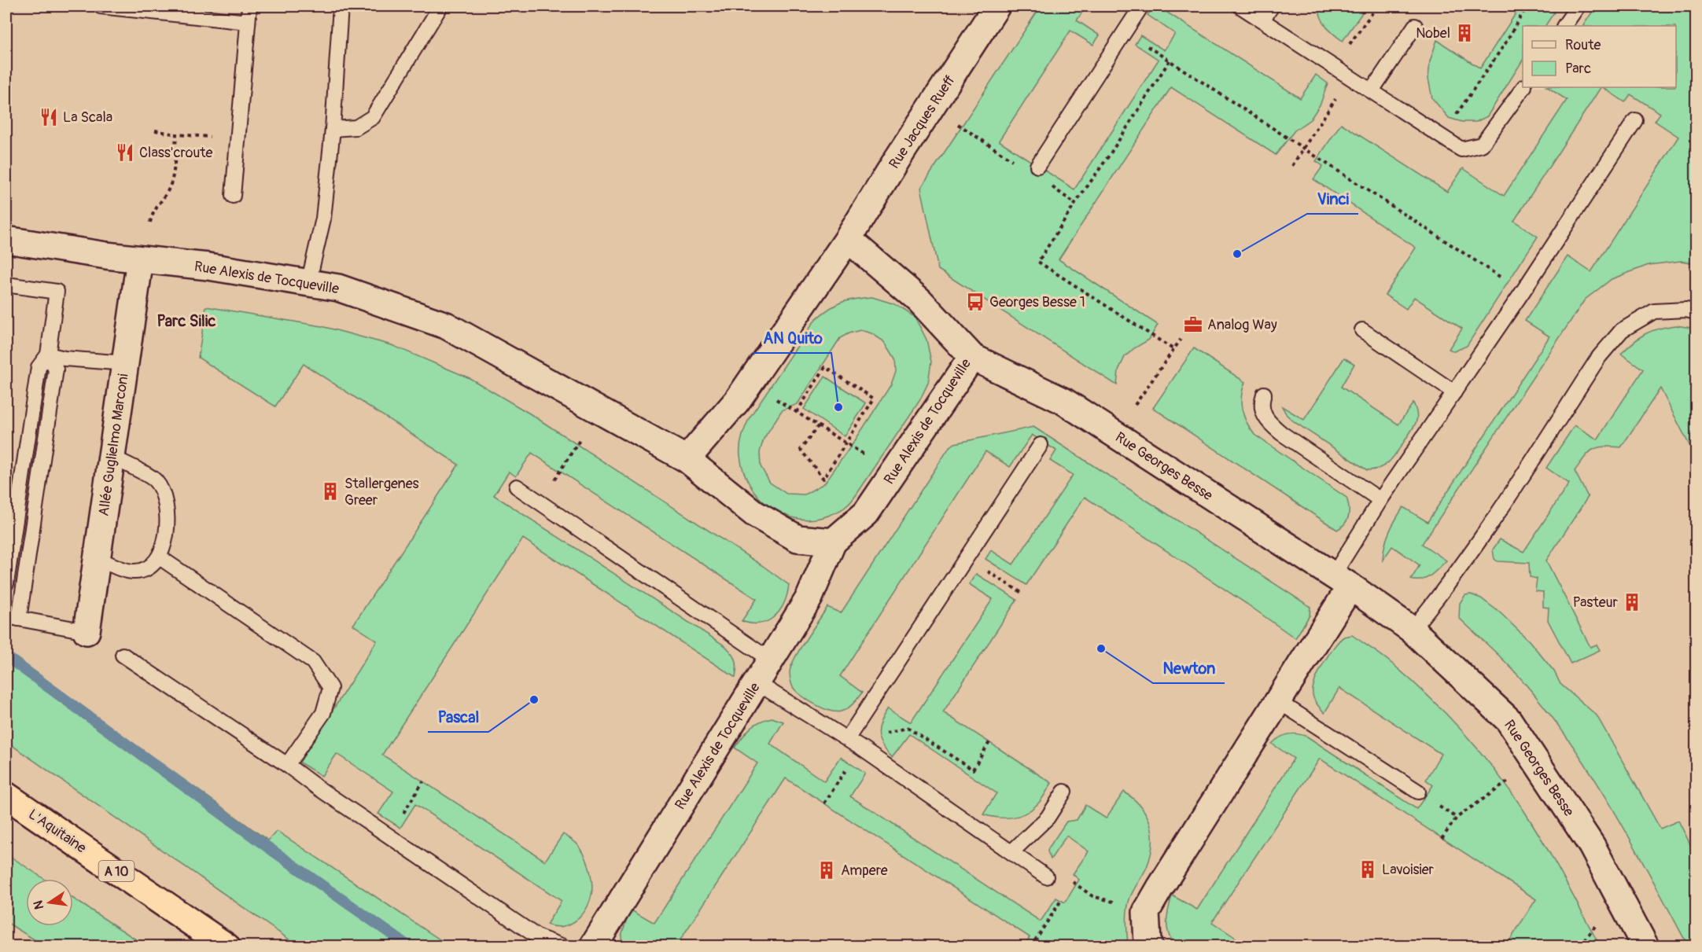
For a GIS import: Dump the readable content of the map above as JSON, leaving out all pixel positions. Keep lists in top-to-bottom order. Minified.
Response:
{"streets":{"highway":["L'Aquitaine","A 10"],"street":["Rue Jacques Rueff","Rue Alexis de Tocqueville","Allée Guglielmo Marconi","Rue Georges Besse"]},"crossings":[["Rue Jacques Rueff","Rue Alexis de Tocqueville"],["Rue Alexis de Tocqueville","Allée Guglielmo Marconi"],["Rue Alexis de Tocqueville","Rue Georges Besse"]],"districts":["Parc Silic"],"places":{"building":["Nobel","Stallergenes Greer","Pasteur","Lavoisier","Ampere"],"restaurant":["La Scala","Class'croute"],"other":["Vinci","AN Quito","Newton","Pascal"],"bus stop":["Georges Besse 1"],"office":["Analog Way"]},"legend":["Route","Parc"],"north":"left"}
